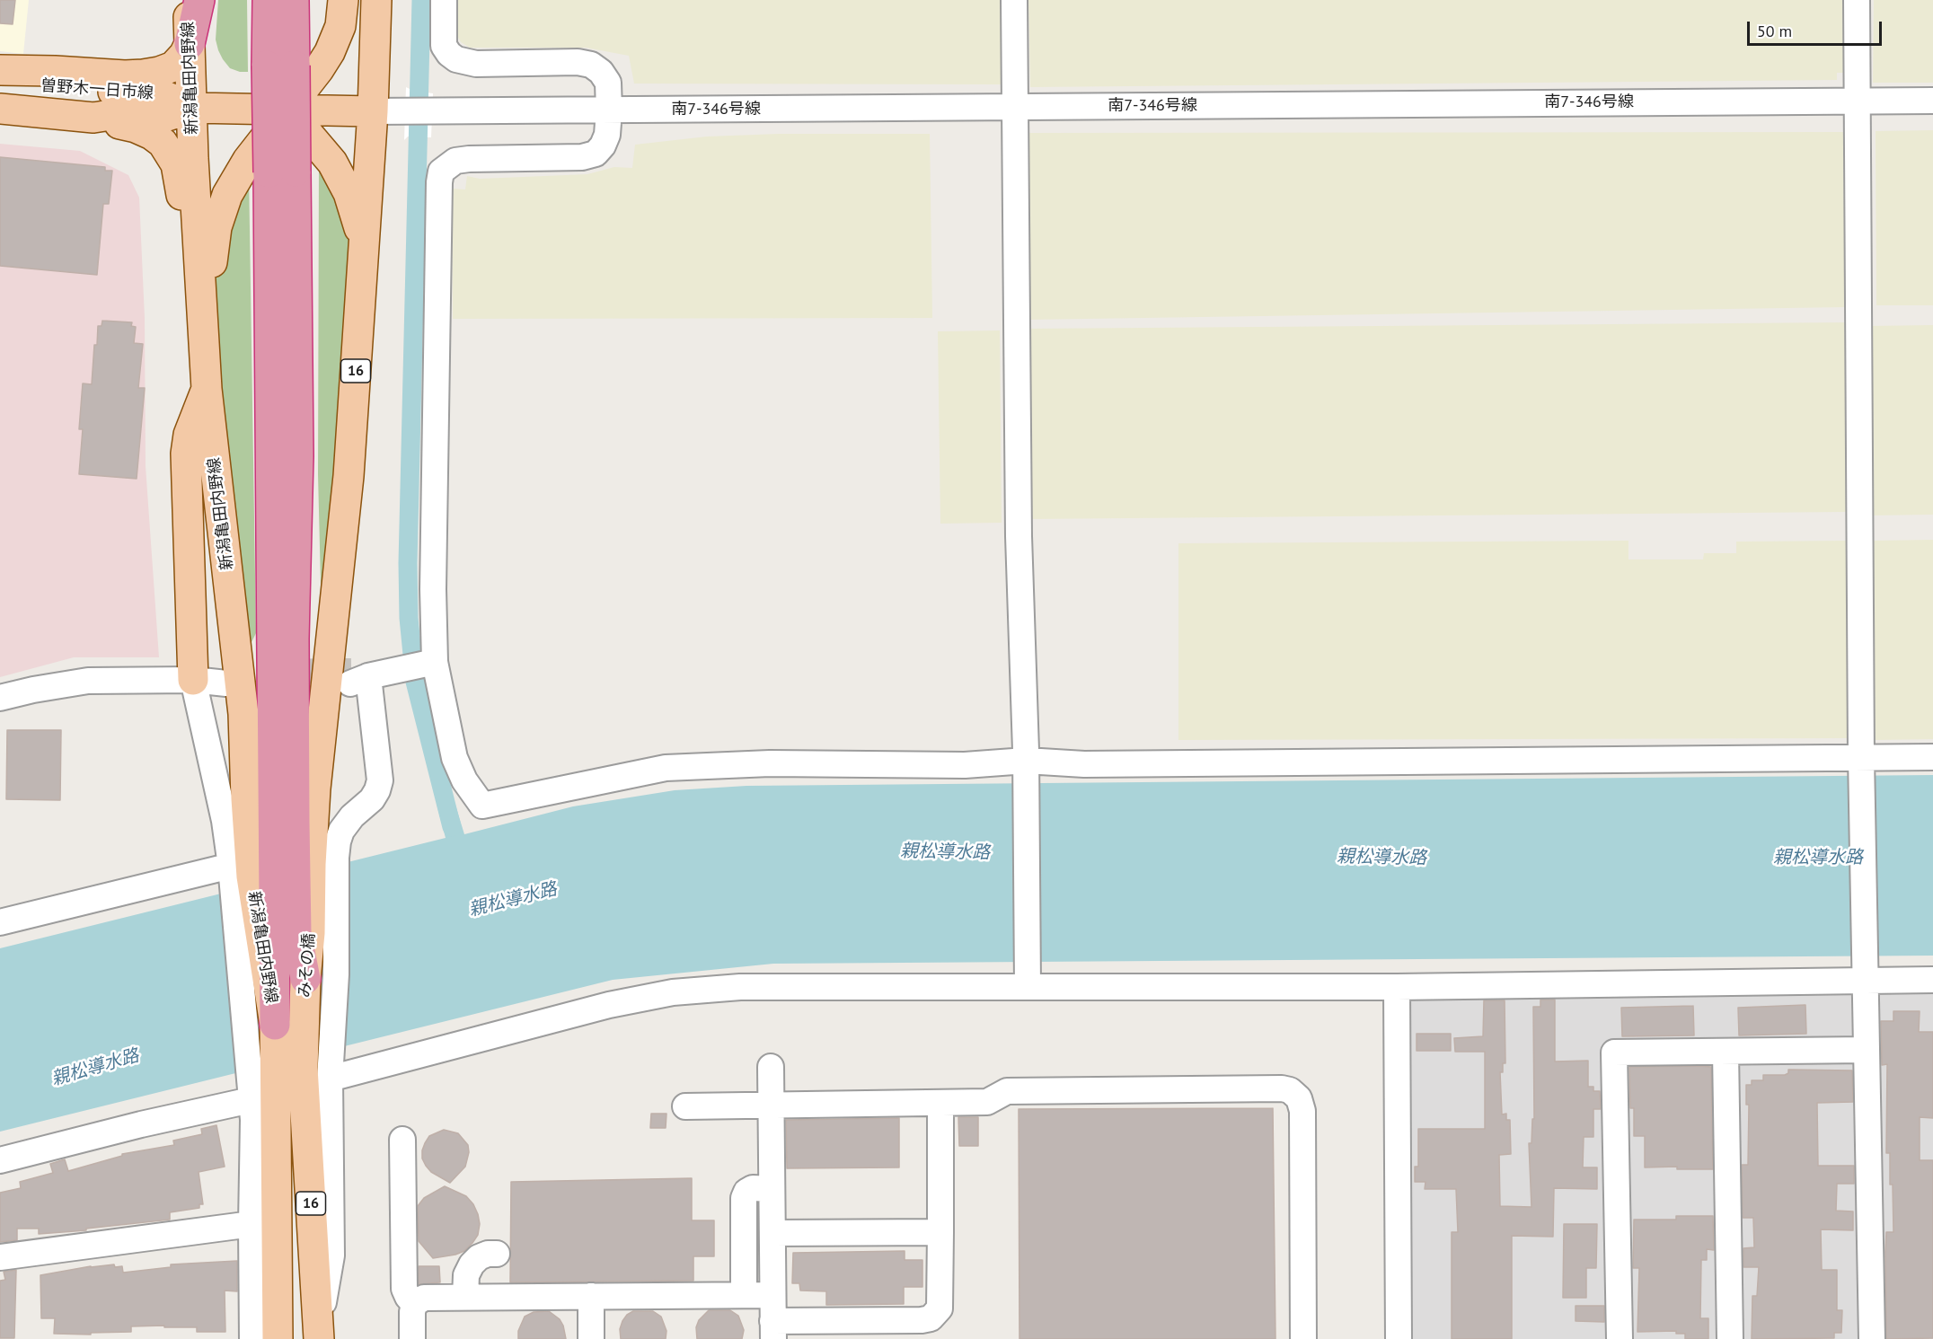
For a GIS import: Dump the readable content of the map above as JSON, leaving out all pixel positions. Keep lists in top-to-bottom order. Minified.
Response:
{"streets":{"main road":["新潟亀田内野線","曽野木一日市線","16","みその橋"],"street":["南7-346号線"]},"crossings":[["新潟亀田内野線","曽野木一日市線"],["新潟亀田内野線","16"],["曽野木一日市線","南7-346号線"],["曽野木一日市線","16"],["南7-346号線","16"],["16","みその橋"]],"water":["親松導水路"],"scale_bar":"50 m"}
